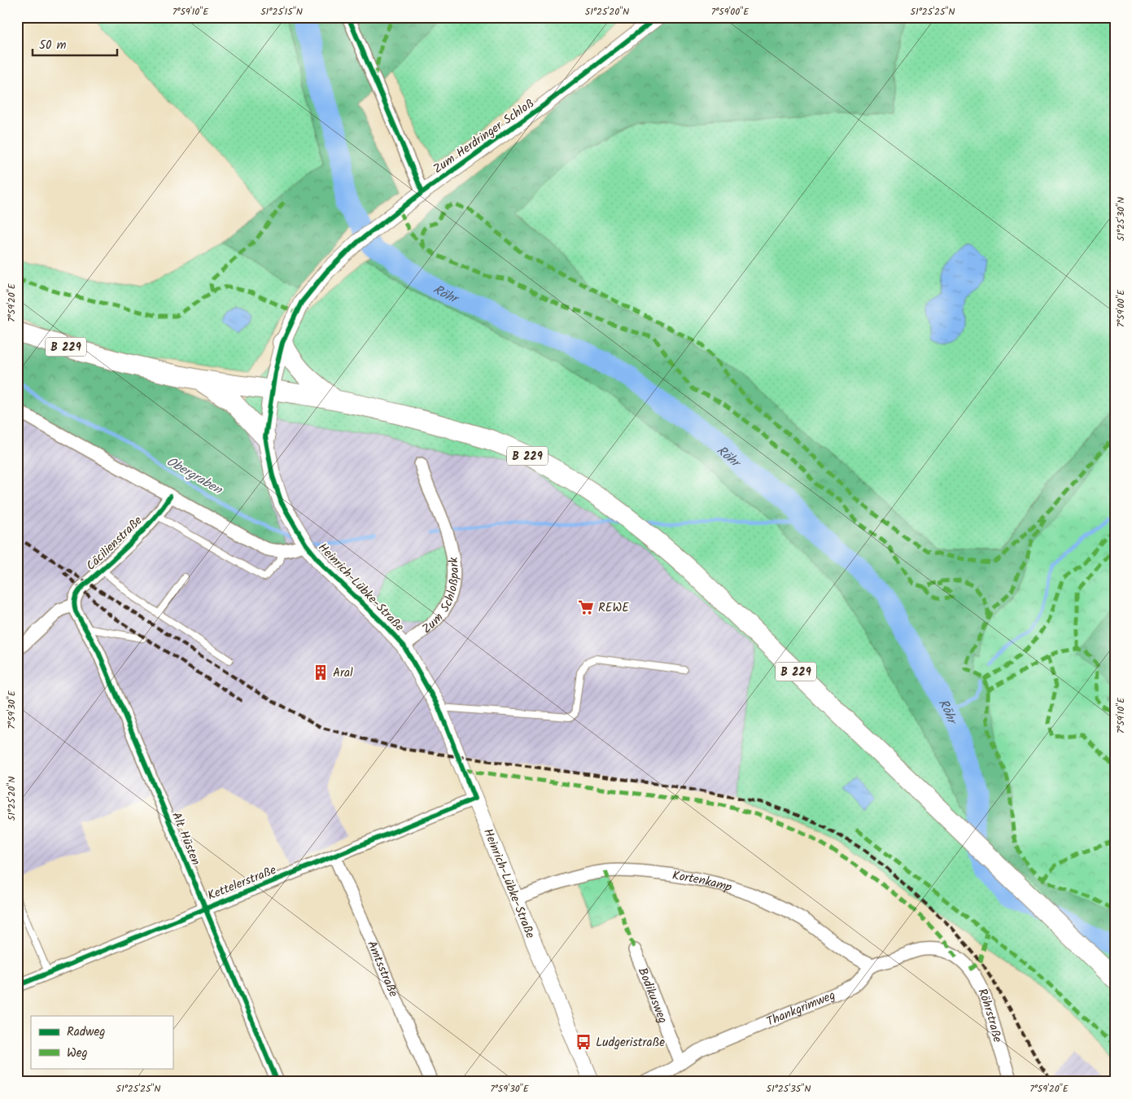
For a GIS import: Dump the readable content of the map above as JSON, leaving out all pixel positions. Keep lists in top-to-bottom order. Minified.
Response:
{"streets":{"main road":["B 229"],"street":["Zum Herdringer Schloß","Cäcilienstraße","Heinrich-Lübke-Straße","Zum Schloßpark","Alt Hüsten","Kortenkamp","Kettelerstraße","Amtsstraße","Bodikusweg","Thankgrimweg","Röhrstraße"]},"crossings":[["Zum Herdringer Schloß","B 229"],["Zum Herdringer Schloß","Heinrich-Lübke-Straße"],["Cäcilienstraße","Heinrich-Lübke-Straße"],["Cäcilienstraße","Alt Hüsten"],["Heinrich-Lübke-Straße","Zum Schloßpark"],["Heinrich-Lübke-Straße","Kortenkamp"],["Heinrich-Lübke-Straße","Kettelerstraße"],["Alt Hüsten","Kettelerstraße"],["Kortenkamp","Thankgrimweg"],["Kortenkamp","Röhrstraße"],["Kettelerstraße","Amtsstraße"],["Bodikusweg","Thankgrimweg"],["Thankgrimweg","Röhrstraße"]],"water":["Röhr","Obergraben"],"places":{"supermarket":["REWE"],"building":["Aral"],"bus stop":["Ludgeristraße"]},"legend":["Radweg","Weg"],"scale_bar":"50 m","coordinates":["7°59'10\"E","51°25'15\"N","51°25'20\"N","7°59'00\"E","51°25'25\"N","51°25'30\"N","7°59'20\"E","7°59'30\"E","51°25'35\"N"]}
